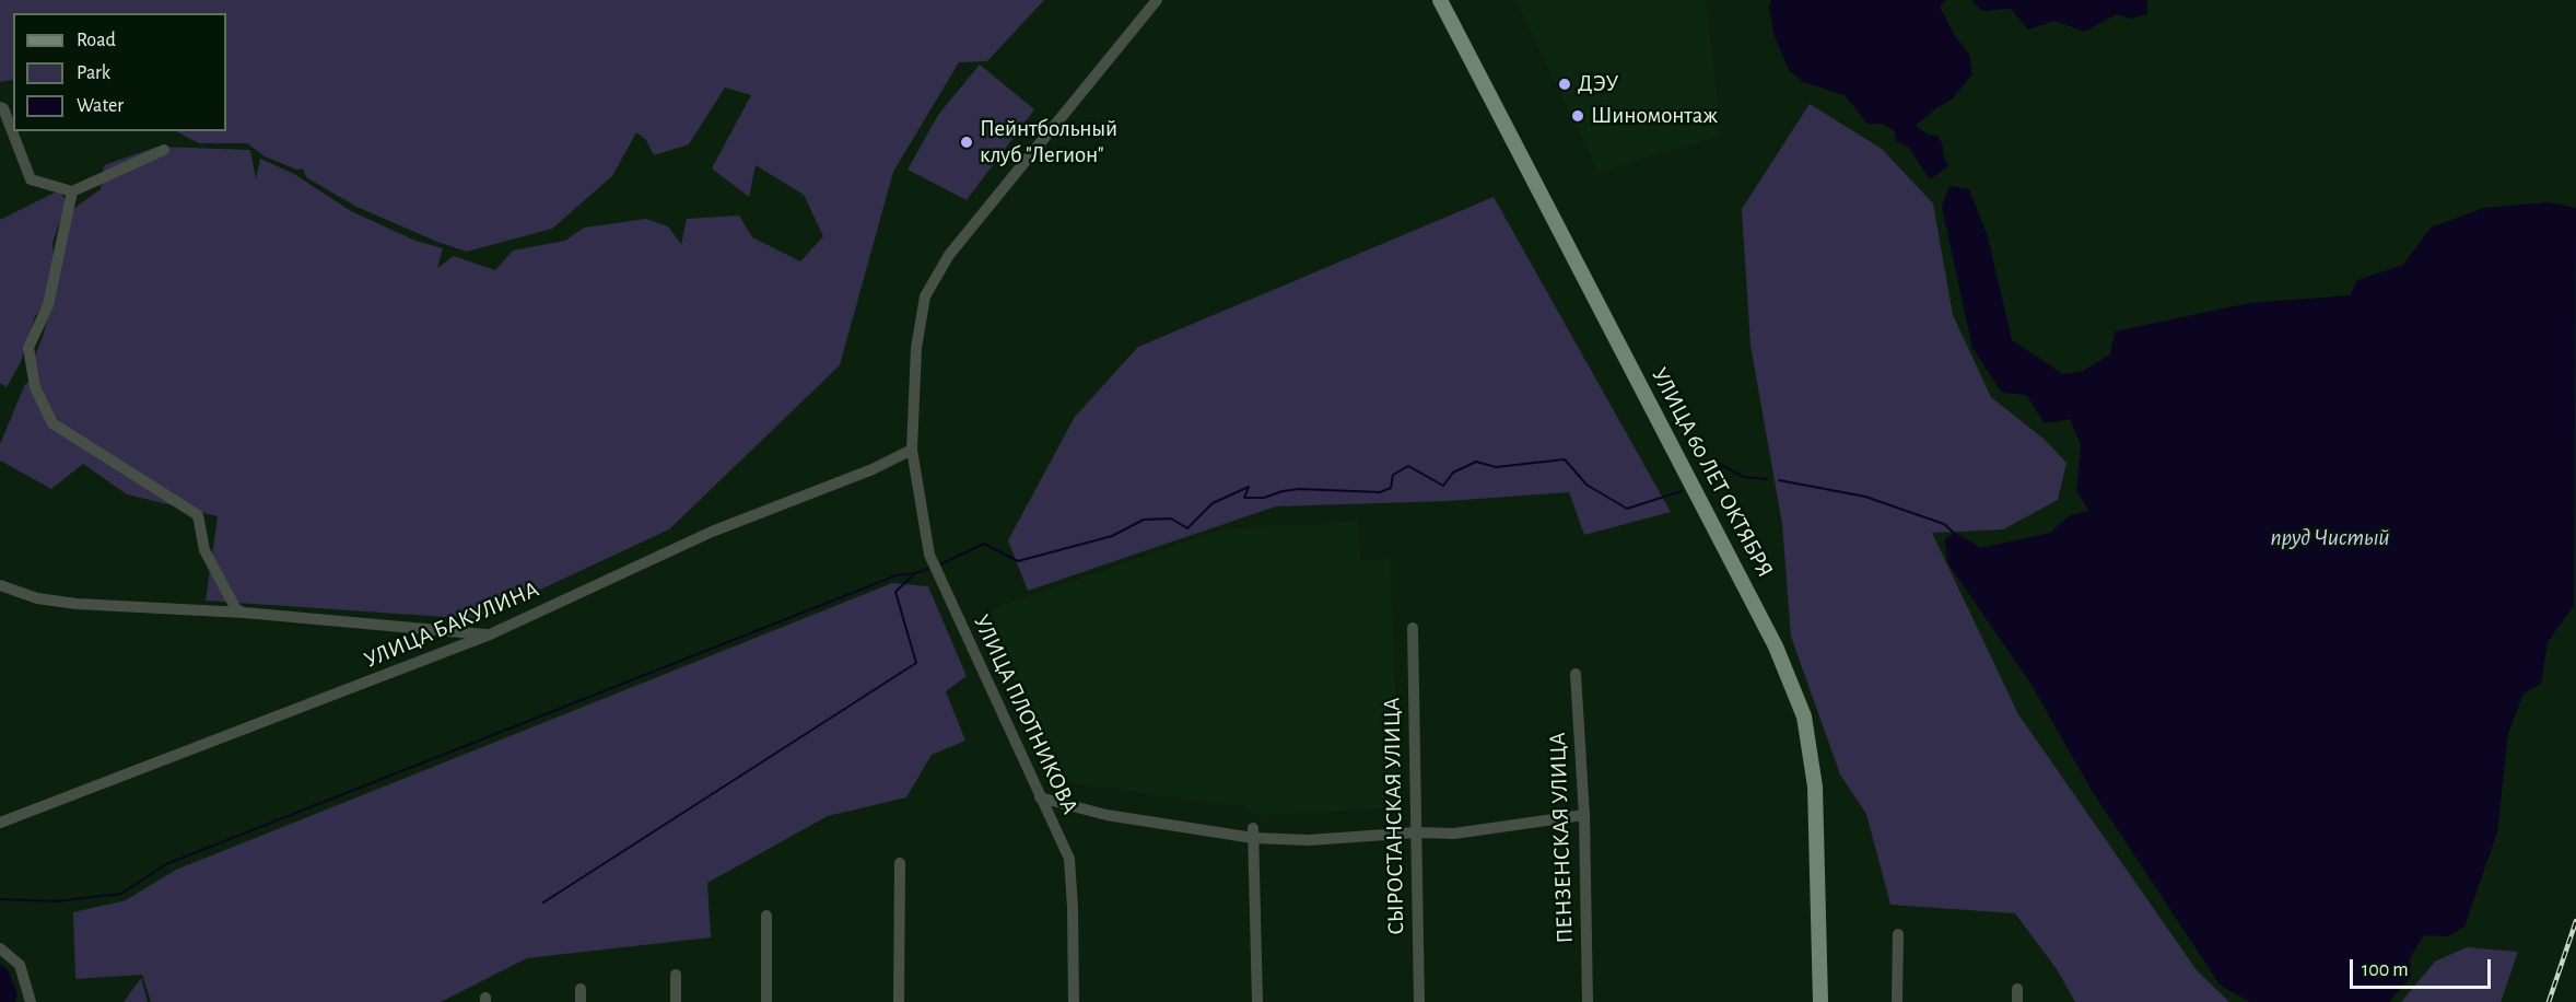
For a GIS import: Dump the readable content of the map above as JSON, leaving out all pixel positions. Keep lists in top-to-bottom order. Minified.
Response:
{"streets":{"main road":["УЛИЦА 60 ЛЕТ ОКТЯБРЯ"],"street":["УЛИЦА БАКУЛИНА","УЛИЦА ПЛОТНИКОВА","СЫРОСТАНСКАЯ УЛИЦА","ПЕНЗЕНСКАЯ УЛИЦА"]},"crossings":[["УЛИЦА БАКУЛИНА","УЛИЦА ПЛОТНИКОВА"]],"water":["пруд Чистый"],"places":["ДЭУ","Шиномонтаж","Пейнтбольный клуб \"Легион\""],"legend":["Road","Park","Water"],"scale_bar":"100 m"}
